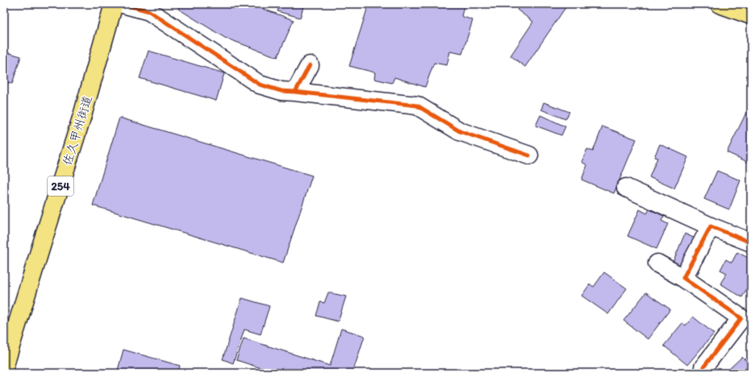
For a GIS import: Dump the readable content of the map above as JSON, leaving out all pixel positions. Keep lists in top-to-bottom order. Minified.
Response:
{"streets":{"highway":["佐久甲州街道","254"]}}
